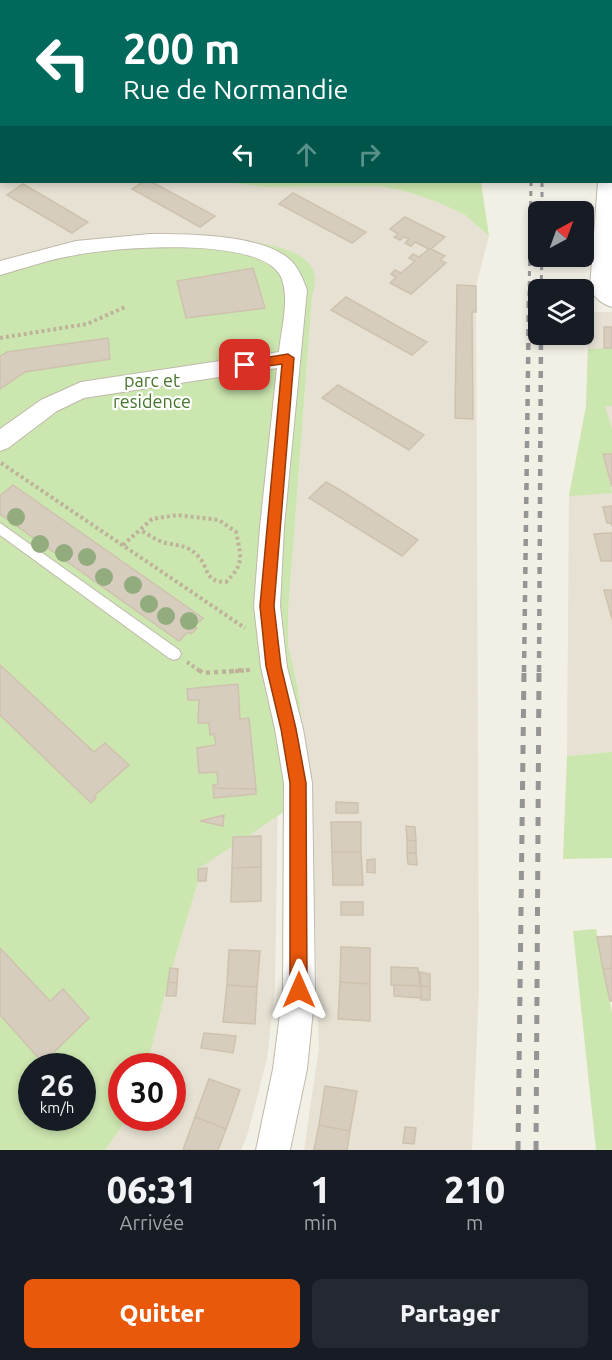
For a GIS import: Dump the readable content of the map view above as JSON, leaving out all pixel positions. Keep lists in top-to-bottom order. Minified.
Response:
{"parks":["parc et residence"],"north":"top right","page":{"turn":["200 m","Rue de Normandie"],"speed":"26 km/h","limit":"30","eta":["06:31","Arrivée","1","min","210","m"],"buttons":["Quitter","Partager"]}}
